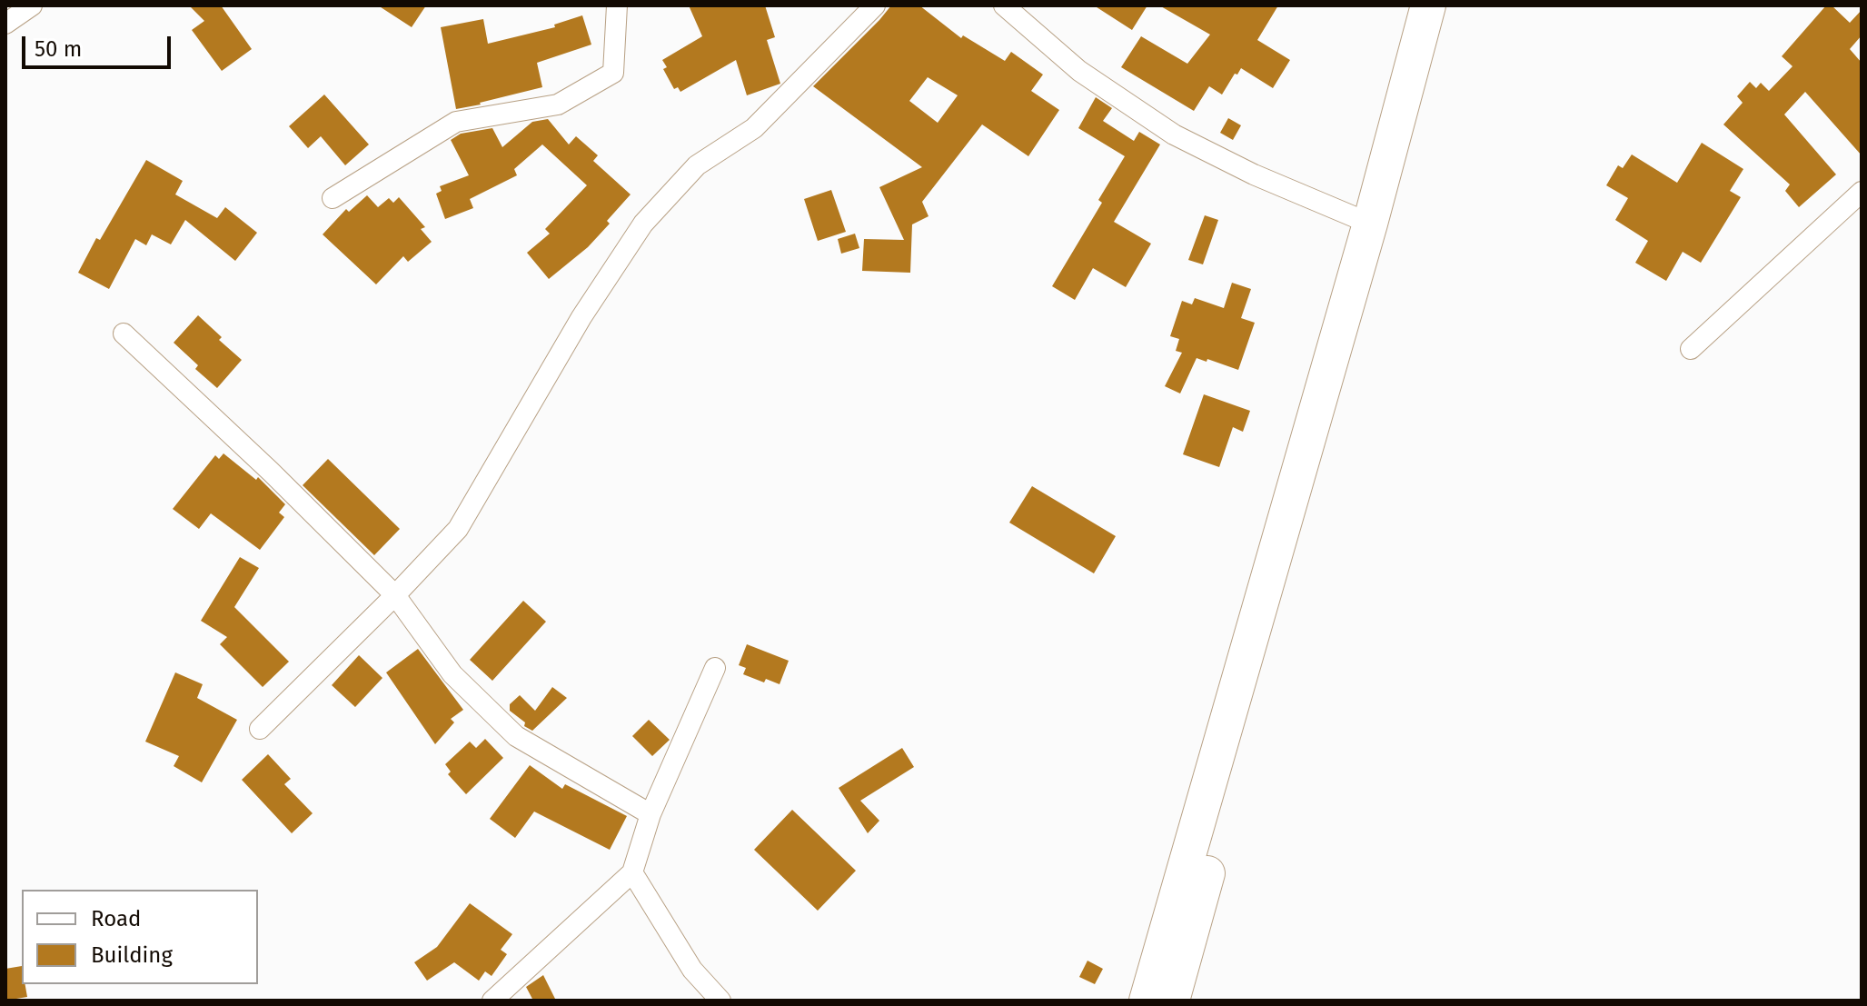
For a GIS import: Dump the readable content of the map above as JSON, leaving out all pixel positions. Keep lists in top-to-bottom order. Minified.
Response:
{"legend":["Road","Building"],"scale_bar":"50 m"}
